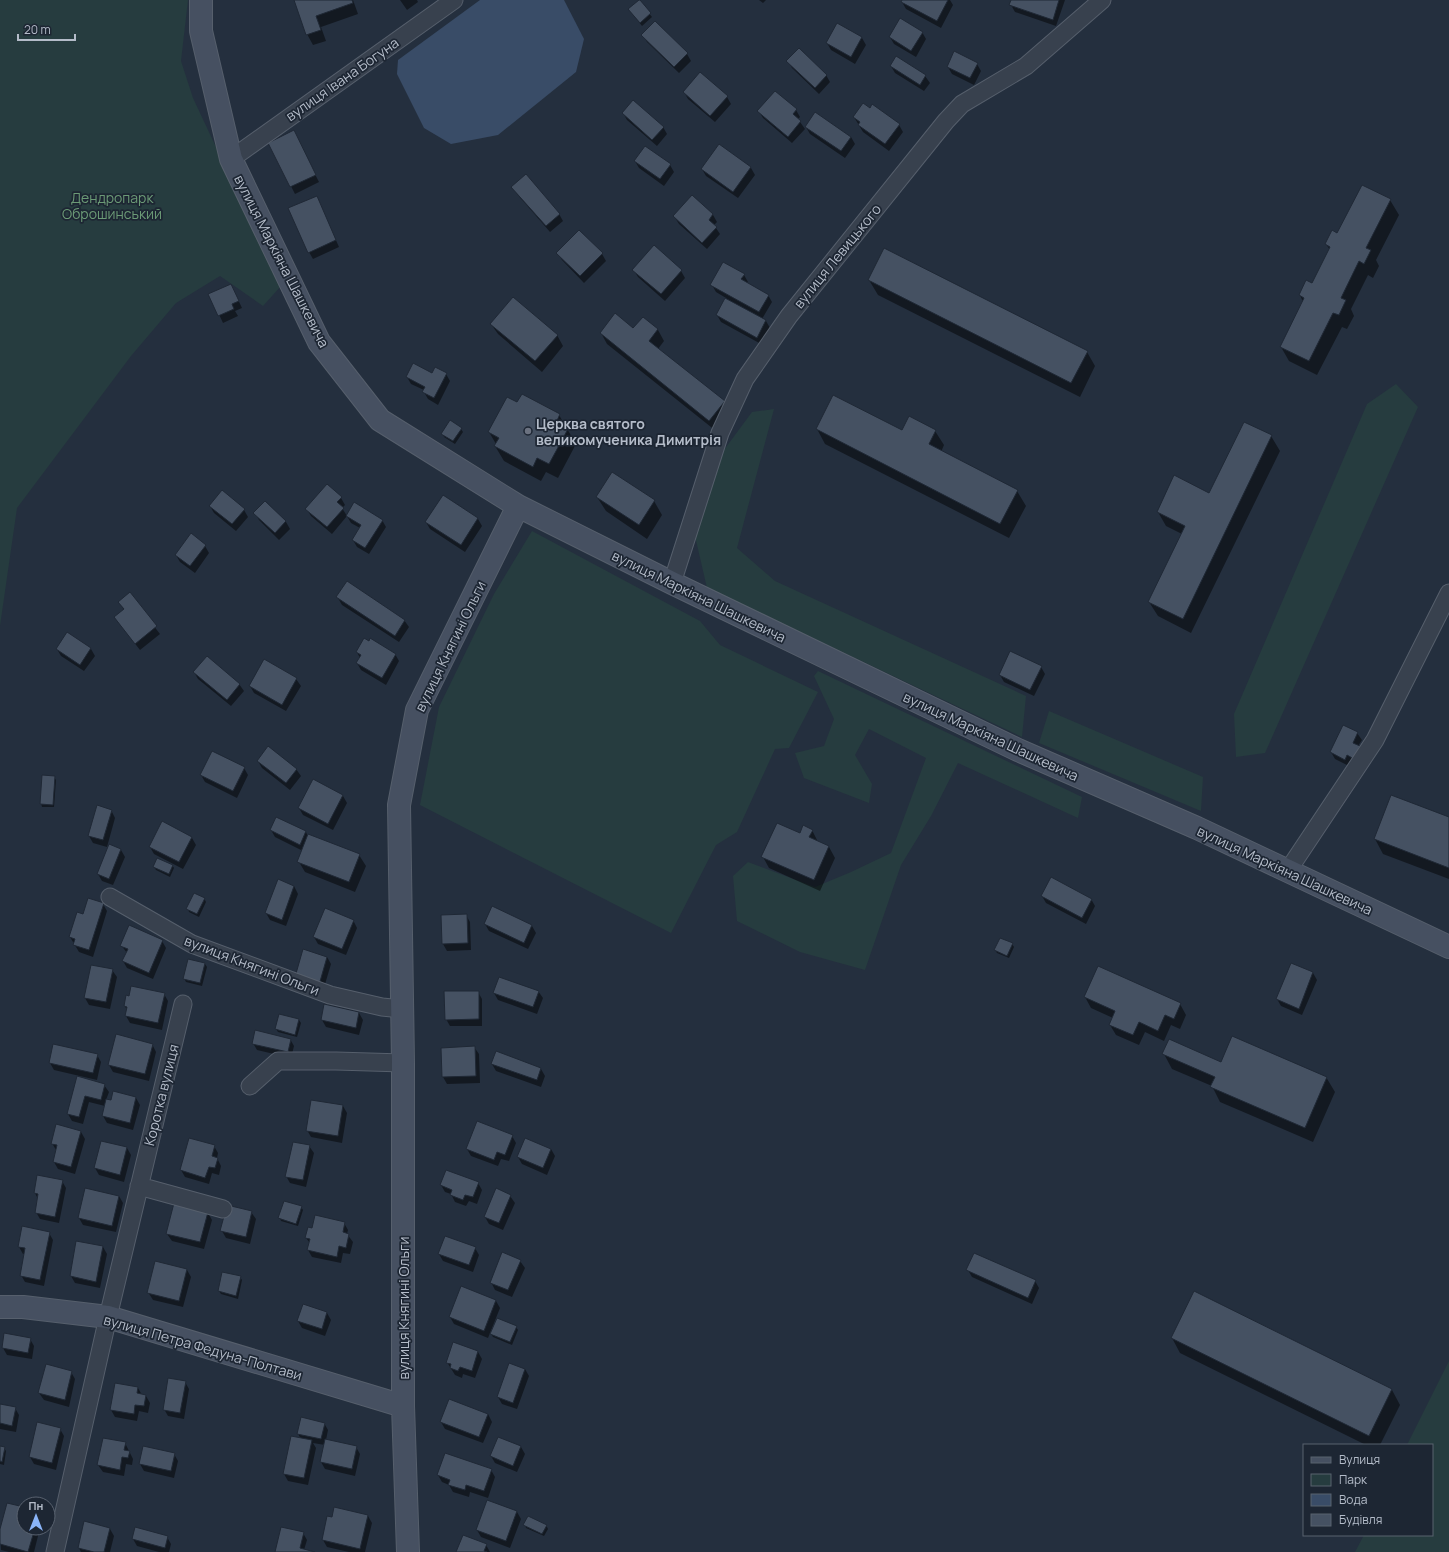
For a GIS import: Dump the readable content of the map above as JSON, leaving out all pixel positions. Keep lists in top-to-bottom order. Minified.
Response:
{"streets":{"street":["вулиця Івана Богуна","вулиця Левицького","вулиця Маркіяна Шашкевича","вулиця Княгині Ольги","Коротка вулиця","вулиця Петра Федуна-Полтави"]},"crossings":[["вулиця Івана Богуна","вулиця Маркіяна Шашкевича"],["вулиця Левицького","вулиця Маркіяна Шашкевича"],["вулиця Маркіяна Шашкевича","вулиця Княгині Ольги"],["вулиця Княгині Ольги","вулиця Петра Федуна-Полтави"],["Коротка вулиця","вулиця Петра Федуна-Полтави"]],"parks":["Дендропарк Оброшинський"],"places":["Церква святого великомученика Димитрія"],"legend":["Вулиця","Парк","Вода","Будівля"],"scale_bar":"20 m","north":"top"}
